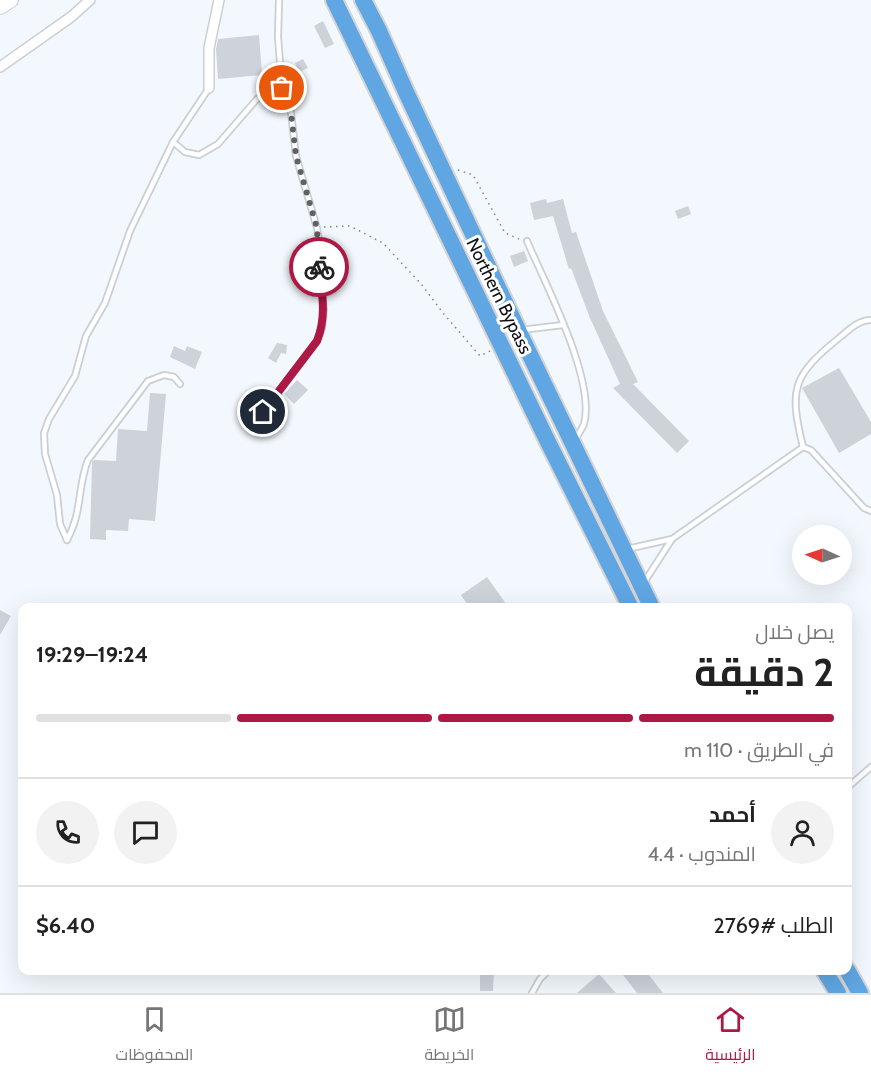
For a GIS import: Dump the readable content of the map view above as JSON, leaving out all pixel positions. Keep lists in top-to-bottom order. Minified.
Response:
{"streets":{"highway":["Northern Bypass"]},"north":"left","page":{"heading":["2 دقيقة","يصل خلال","19:24–19:29"],"panel":["أحمد","المندوب · 4.4","الطلب #2769","$6.40"],"bar":"في الطريق · 110 m","tabs":["الرئيسية","الخريطة","المحفوظات"]}}
